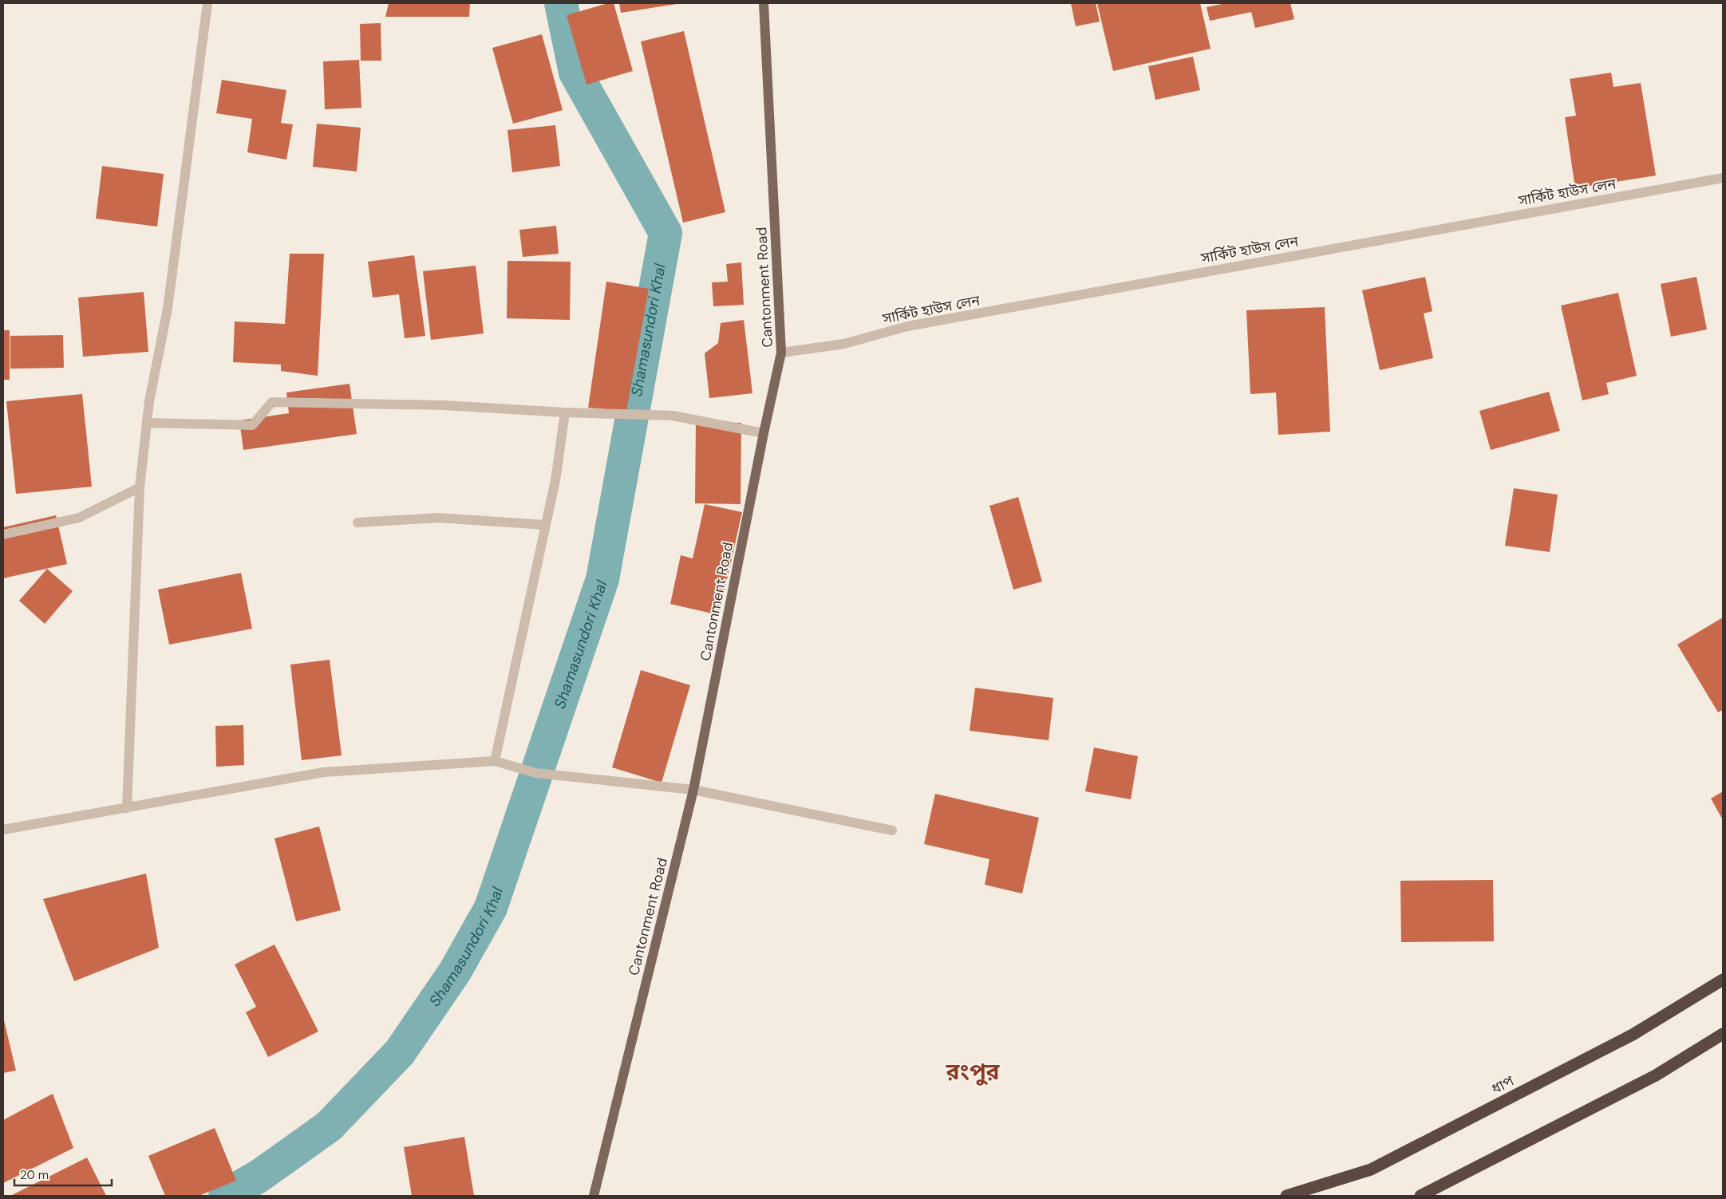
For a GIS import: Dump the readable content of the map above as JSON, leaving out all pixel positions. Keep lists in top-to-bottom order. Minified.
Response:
{"streets":{"highway":["ধাপ"],"main road":["Cantonment Road"],"street":["সার্কিট হাউস লেন"]},"crossings":[["সার্কিট হাউস লেন","Cantonment Road"]],"districts":["রংপুর"],"water":["Shamasundori Khal"],"scale_bar":"20 m"}
